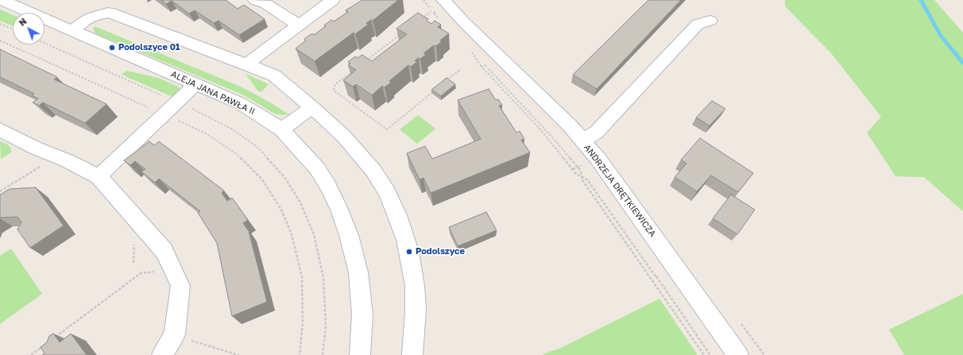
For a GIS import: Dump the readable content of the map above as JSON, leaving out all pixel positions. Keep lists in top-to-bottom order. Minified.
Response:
{"streets":{"street":["ALEJA JANA PAWŁA II","ANDRZEJA DRĘTKIEWICZA"]},"places":["Podolszyce 01","Podolszyce"],"north":"top left"}
